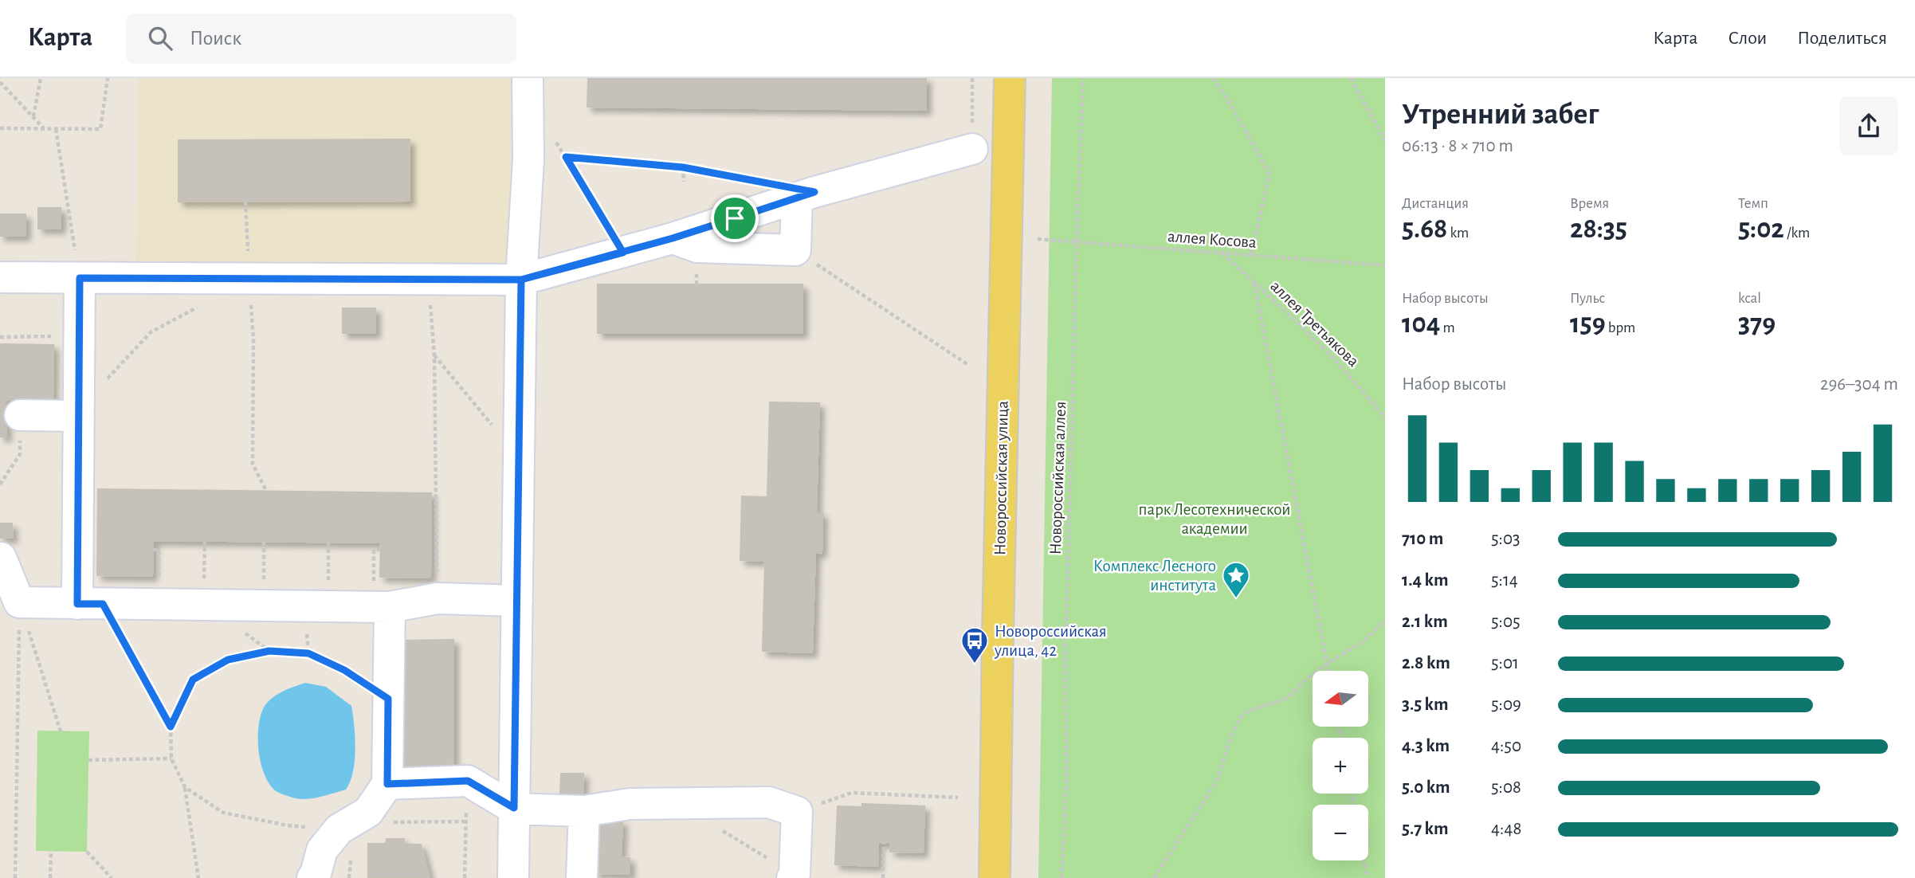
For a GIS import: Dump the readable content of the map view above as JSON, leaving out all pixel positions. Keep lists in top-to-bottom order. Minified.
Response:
{"streets":{"main road":["Новороссийская улица"],"path":["аллея Косова","аллея Третьякова","Новороссийская аллея"]},"crossings":[["аллея Косова","аллея Третьякова"],["аллея Косова","Новороссийская аллея"]],"parks":["парк Лесотехнической академии"],"places":{"place":["Комплекс Лесного института"],"bus stop":["Новороссийская улица, 42"]},"north":"left","page":{"header":"Карта","search":"Поиск","nav":["Карта","Слои","Поделиться"],"heading":["Утренний забег","06:13 · 8 × 710 m"],"stats":[["Дистанция","5.68 km"],["Время","28:35"],["Темп","5:02 /km"],["Набор высоты","104 m"],["Пульс","159 bpm"],["kcal","379"]],"chart":["Набор высоты","296–304 m"],"list":[{"name":"710 m","note":"5:03"},{"name":"1.4 km","note":"5:14"},{"name":"2.1 km","note":"5:05"},{"name":"2.8 km","note":"5:01"},{"name":"3.5 km","note":"5:09"},{"name":"4.3 km","note":"4:50"},{"name":"5.0 km","note":"5:08"},{"name":"5.7 km","note":"4:48"}],"map_buttons":["+","−"]}}
